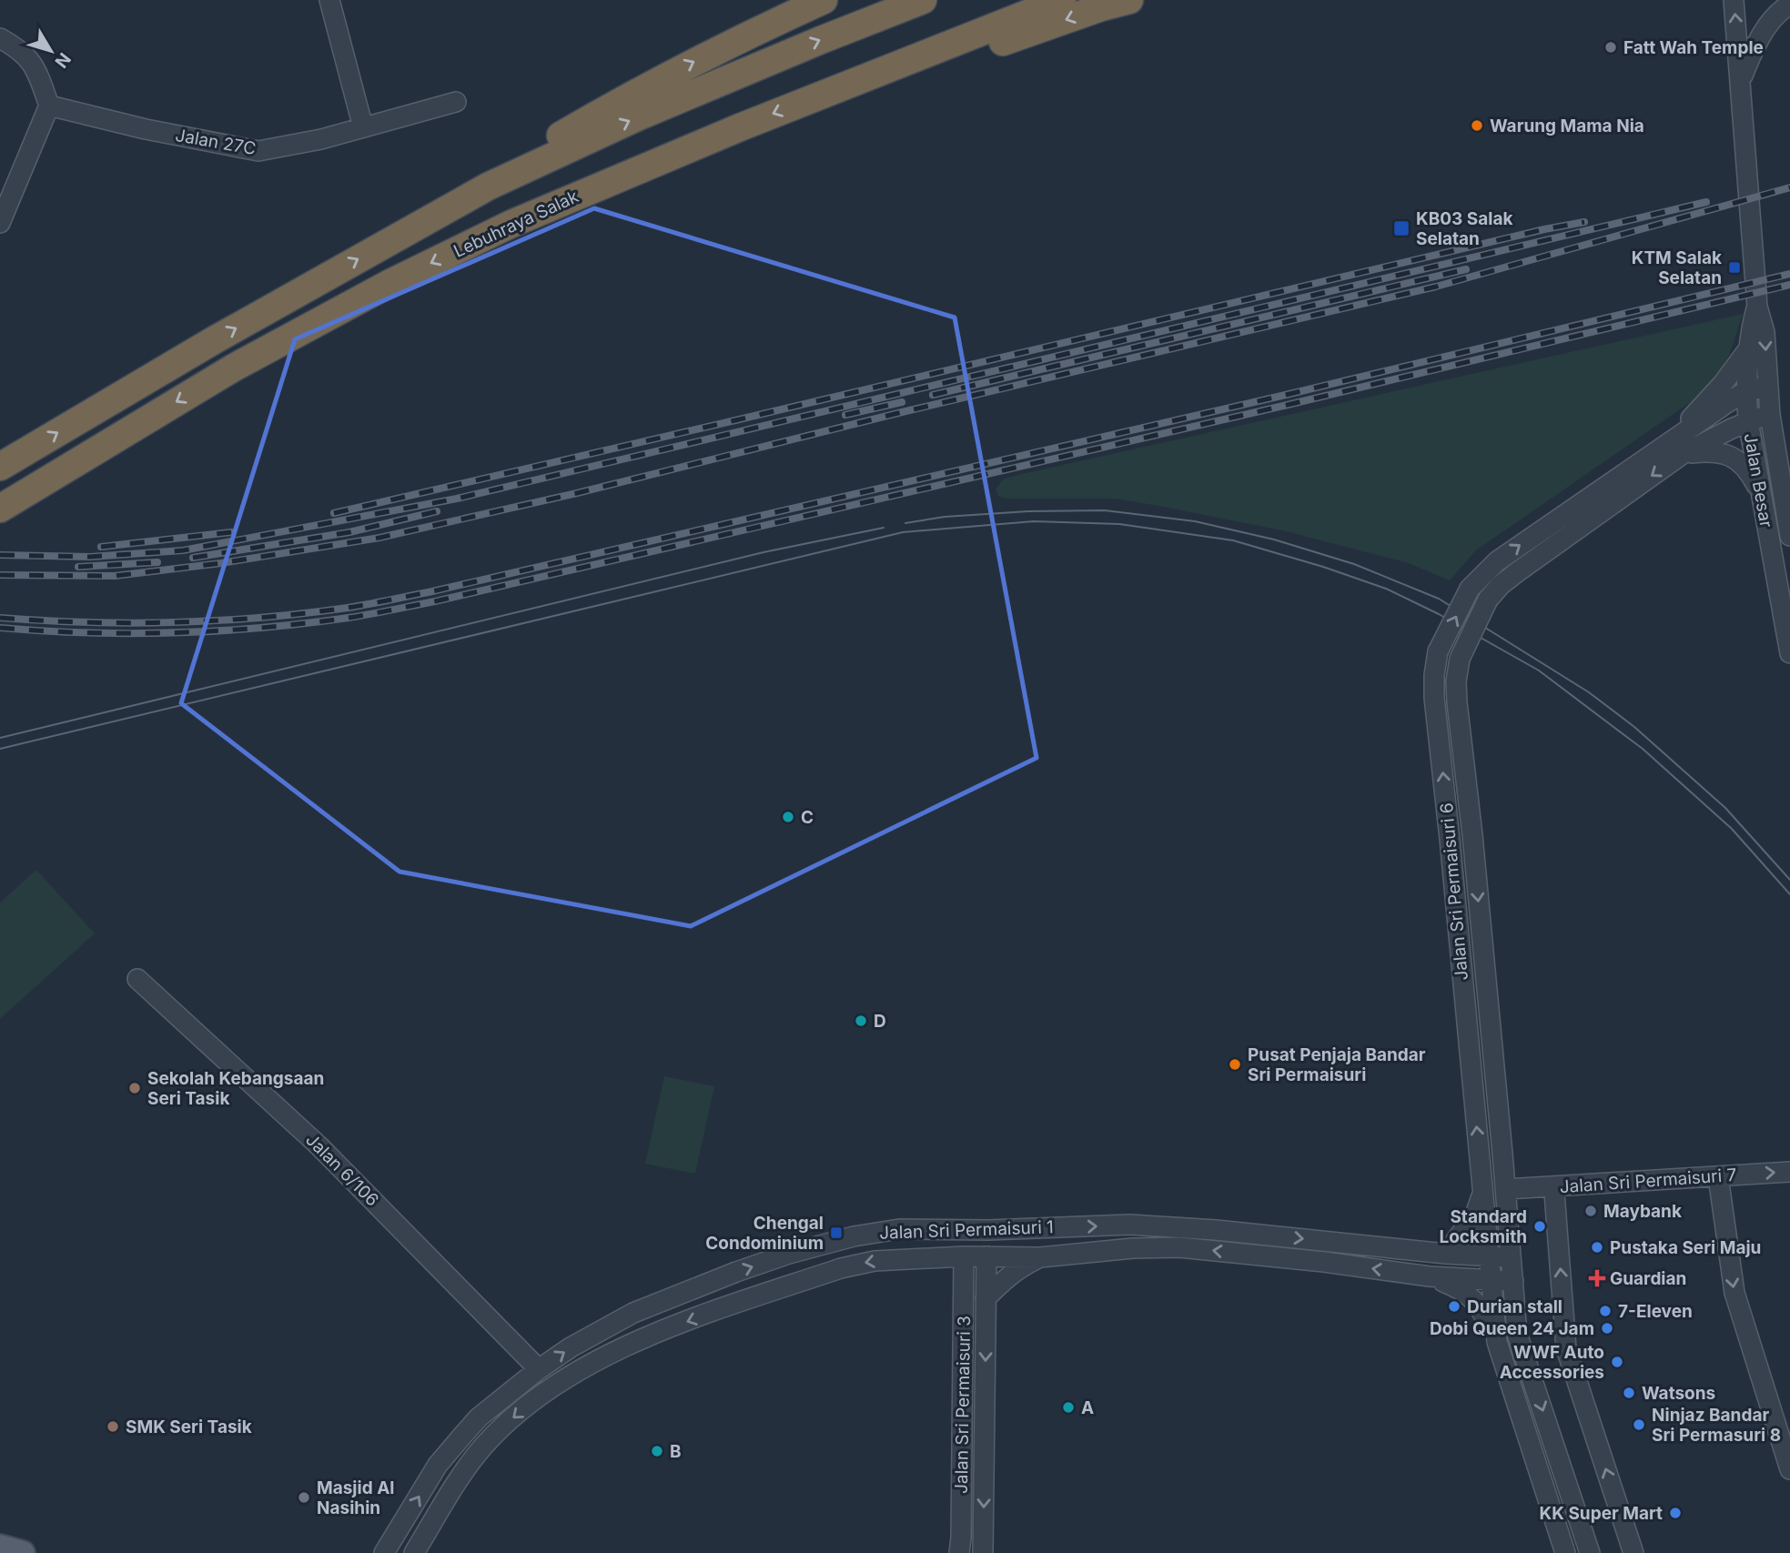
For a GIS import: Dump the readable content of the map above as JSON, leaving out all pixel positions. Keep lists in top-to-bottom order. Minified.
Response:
{"streets":{"highway":["Lebuhraya Salak"],"street":["Jalan 27C","Jalan Besar","Jalan Sri Permaisuri 6","Jalan 6/106","Jalan Sri Permaisuri 7","Jalan Sri Permaisuri 1","Jalan Sri Permaisuri 3"]},"crossings":[["Jalan Besar","Jalan Sri Permaisuri 6"],["Jalan Sri Permaisuri 6","Jalan Sri Permaisuri 7"],["Jalan Sri Permaisuri 6","Jalan Sri Permaisuri 1"],["Jalan 6/106","Jalan Sri Permaisuri 1"],["Jalan Sri Permaisuri 1","Jalan Sri Permaisuri 3"]],"places":{"other":["Fatt Wah Temple","Warung Mama Nia","C","D","Pusat Penjaja Bandar Sri Permaisuri","Sekolah Kebangsaan Seri Tasik","Maybank","Standard Locksmith","Pustaka Seri Maju","Durian stall","7-Eleven","Dobi Queen 24 Jam","WWF Auto Accessories","Watsons","A","Ninjaz Bandar Sri Permasuri 8","SMK Seri Tasik","B","Masjid Al Nasihin","KK Super Mart"],"transit":["KB03 Salak Selatan","KTM Salak Selatan","Chengal Condominium"],"health":["Guardian"]},"north":"bottom right"}
